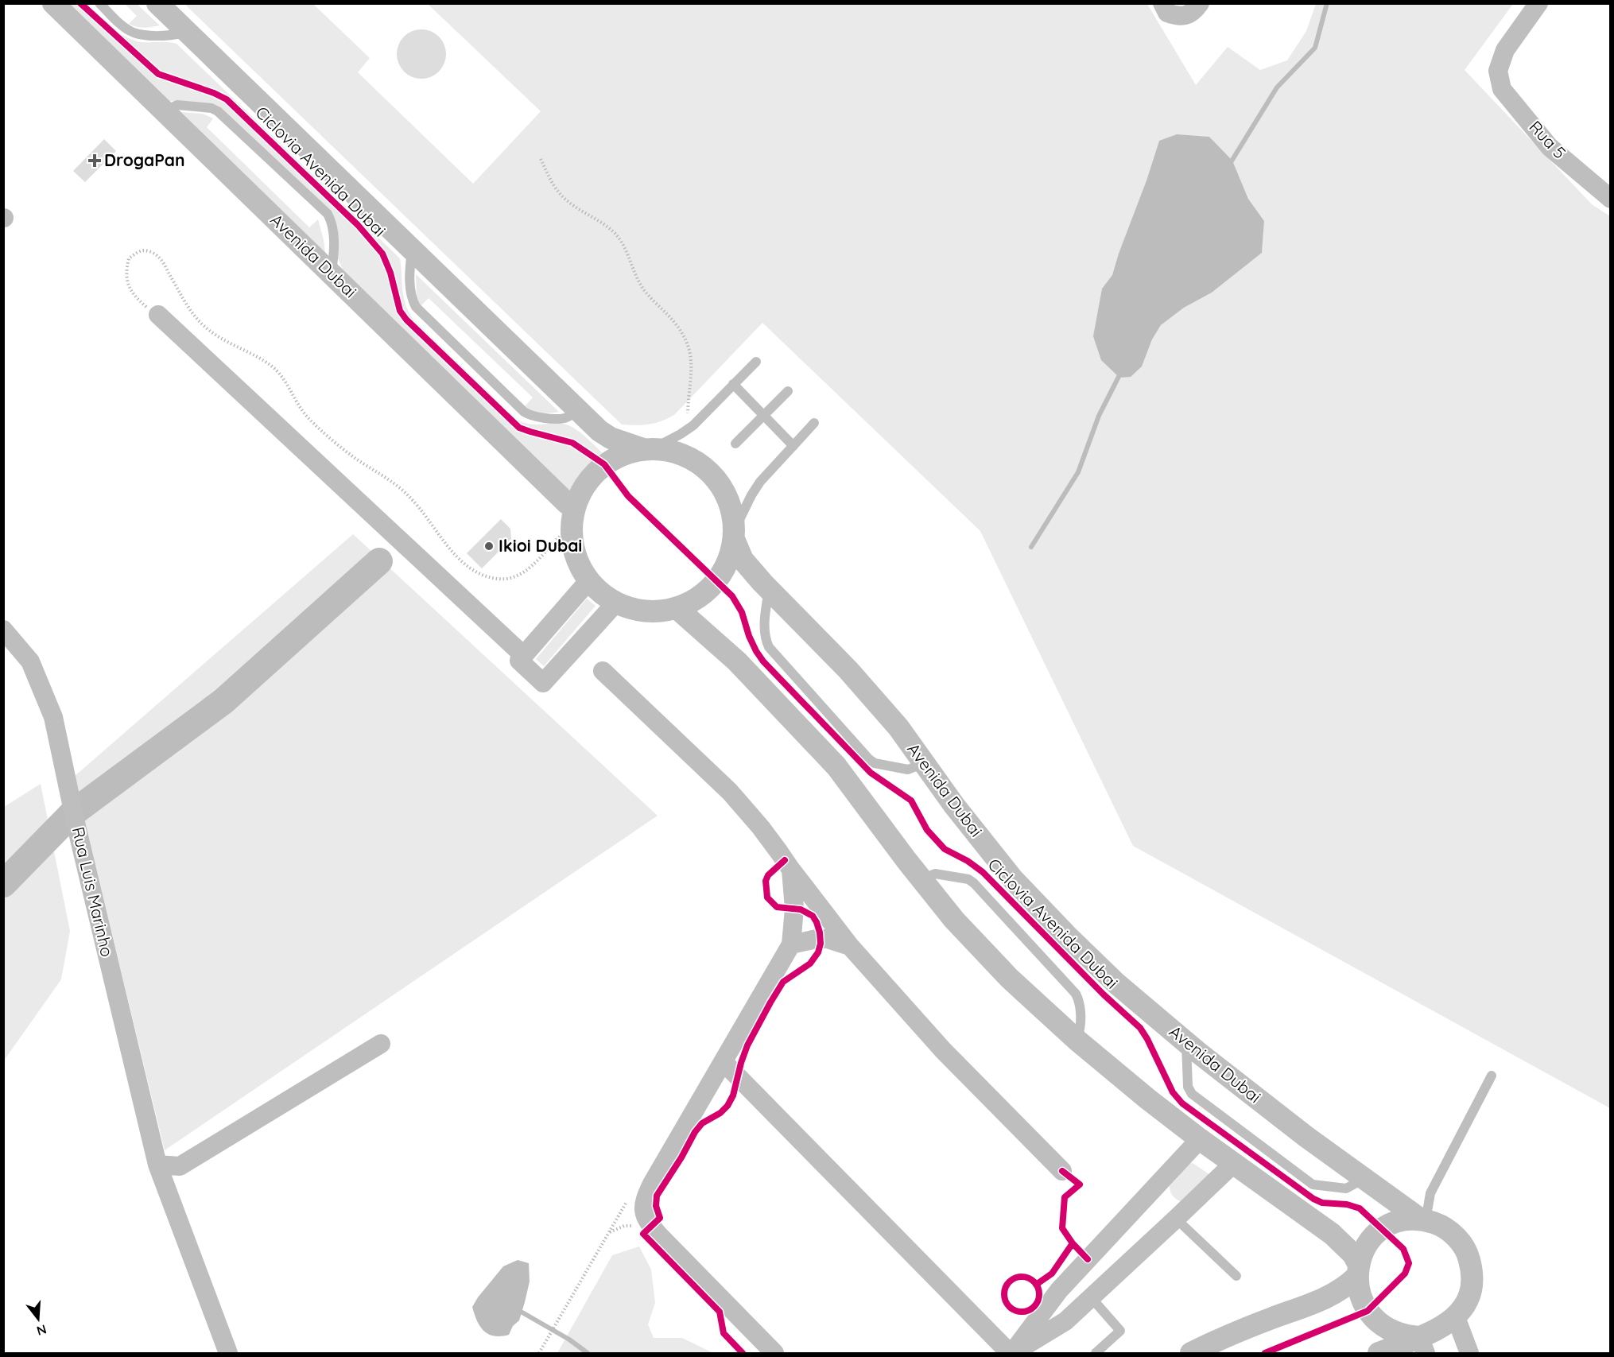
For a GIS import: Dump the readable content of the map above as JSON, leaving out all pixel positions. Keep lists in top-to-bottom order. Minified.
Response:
{"streets":{"street":["Rua 5","Avenida Dubai","Rua Luis Marinho"],"cycle path":["Ciclovia Avenida Dubai"]},"places":{"health":["DrogaPan"],"other":["Ikioi Dubai"]},"north":"bottom"}
